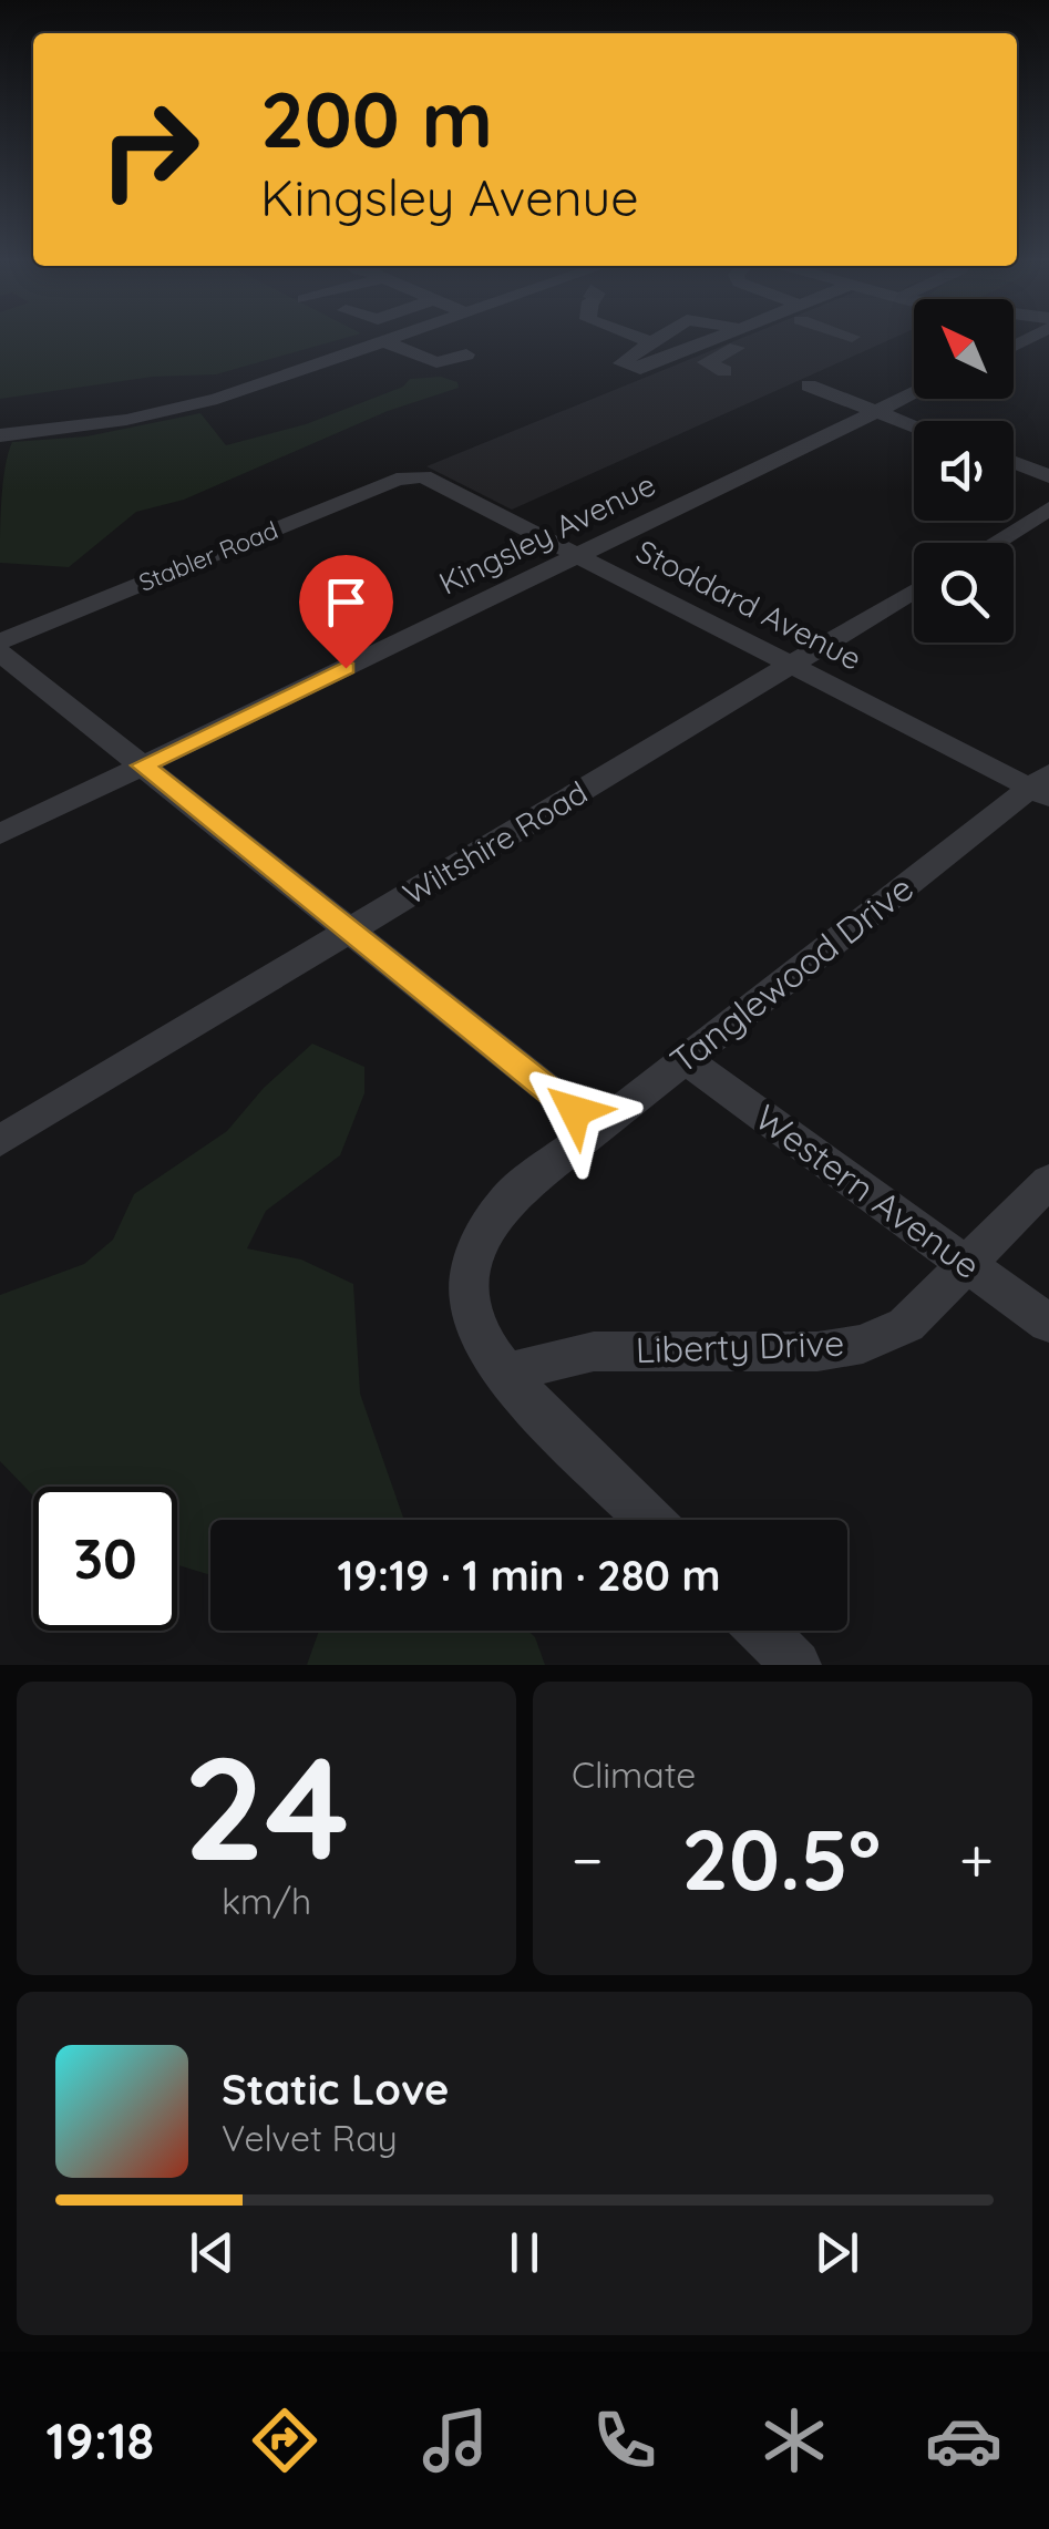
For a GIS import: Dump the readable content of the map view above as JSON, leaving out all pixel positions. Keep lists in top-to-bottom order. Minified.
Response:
{"streets":{"street":["Kingsley Avenue","Stabler Road","Stoddard Avenue","Wiltshire Road","Tanglewood Drive","Western Avenue","Liberty Drive"]},"crossings":[["Kingsley Avenue","Stoddard Avenue"],["Stabler Road","Stoddard Avenue"],["Stoddard Avenue","Wiltshire Road"],["Stoddard Avenue","Tanglewood Drive"],["Tanglewood Drive","Western Avenue"],["Tanglewood Drive","Liberty Drive"],["Western Avenue","Liberty Drive"]],"north":"top left","page":{"turn":["200 m","Kingsley Avenue"],"limit":"30","trip":"19:19 · 1 min · 280 m","tile":[["24","km/h"],"Climate"],"heat":["−","20.5°","+"],"song":["Static Love","Velvet Ray"],"tabs":"19:18"}}
